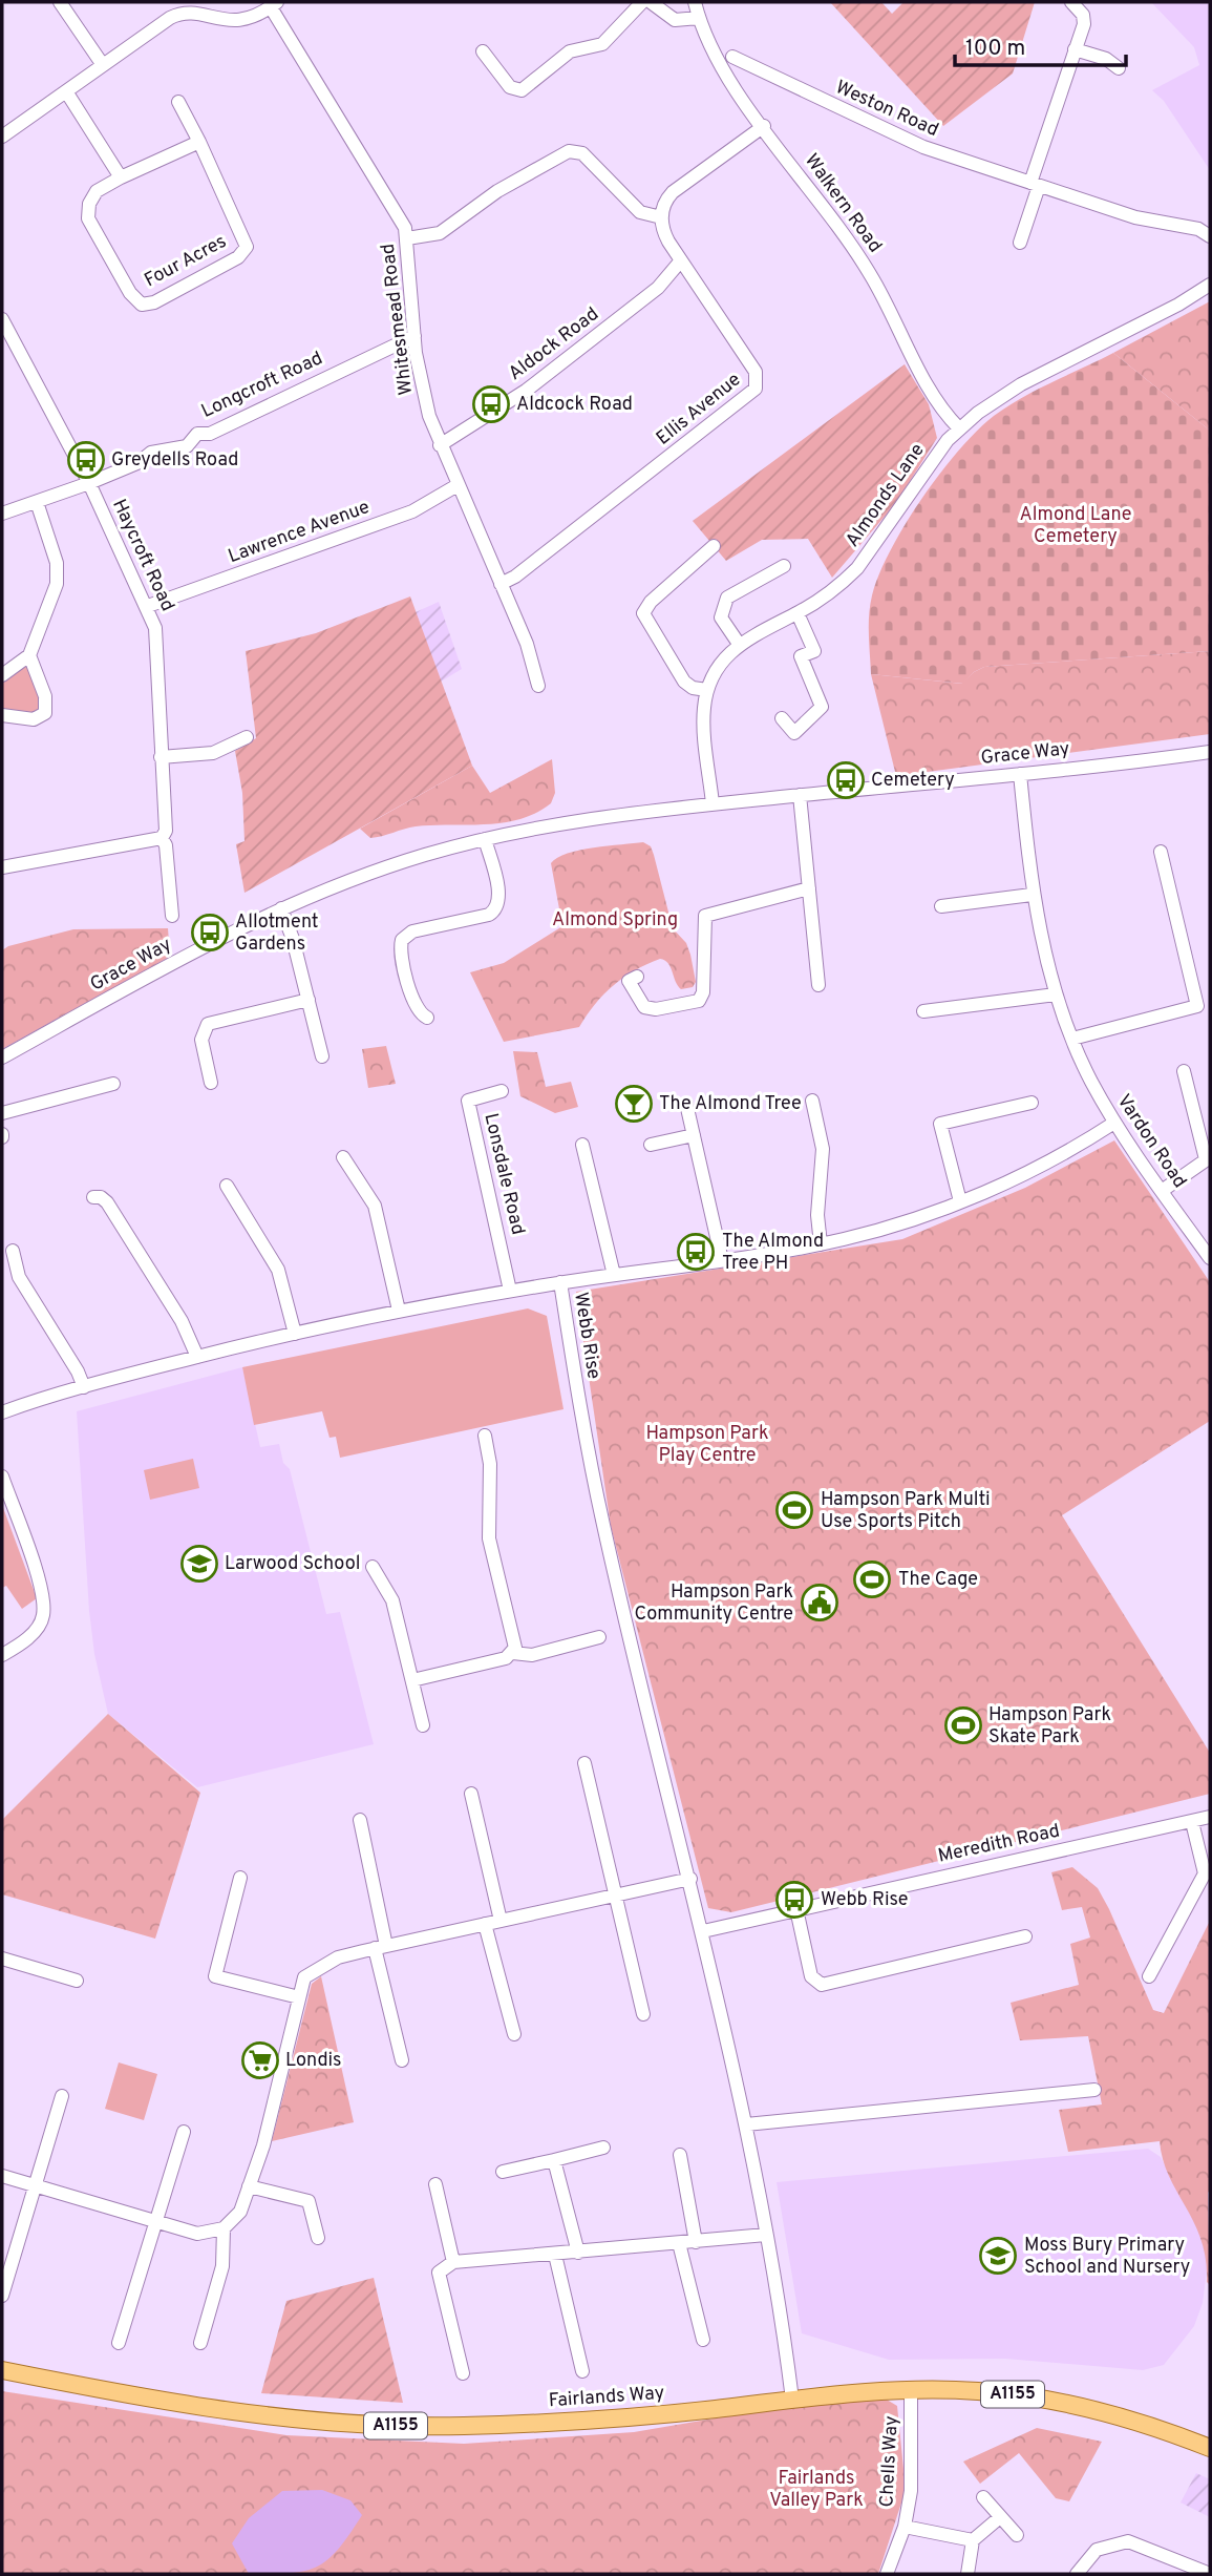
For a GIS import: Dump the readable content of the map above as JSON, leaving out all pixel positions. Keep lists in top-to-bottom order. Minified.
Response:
{"streets":{"main road":["A1155","Fairlands Way"],"street":["Weston Road","Walkern Road","Four Acres","Whitesmead Road","Aldock Road","Longcroft Road","Ellis Avenue","Almonds Lane","Lawrence Avenue","Haycroft Road","Grace Way","Vardon Road","Lonsdale Road","Webb Rise","Meredith Road","Chells Way"]},"crossings":[["Walkern Road","Almonds Lane"],["Whitesmead Road","Aldock Road"],["Whitesmead Road","Longcroft Road"],["Whitesmead Road","Ellis Avenue"],["Whitesmead Road","Lawrence Avenue"],["Aldock Road","Ellis Avenue"],["Longcroft Road","Haycroft Road"],["Almonds Lane","Grace Way"],["Lawrence Avenue","Haycroft Road"],["Grace Way","Vardon Road"],["Webb Rise","Meredith Road"],["Webb Rise","Fairlands Way"],["Fairlands Way","Chells Way"]],"parks":["Almond Lane Cemetery","Almond Spring","Hampson Park Play Centre","Fairlands Valley Park"],"places":{"bus stop":["Aldcock Road","Greydells Road","Cemetery","Allotment Gardens","The Almond Tree PH","Webb Rise"],"bar":["The Almond Tree"],"sports":["Hampson Park Multi Use Sports Pitch","The Cage","Hampson Park Skate Park"],"school or university":["Larwood School","Moss Bury Primary School and Nursery"],"public building":["Hampson Park Community Centre"],"supermarket":["Londis"]},"scale_bar":"100 m"}
